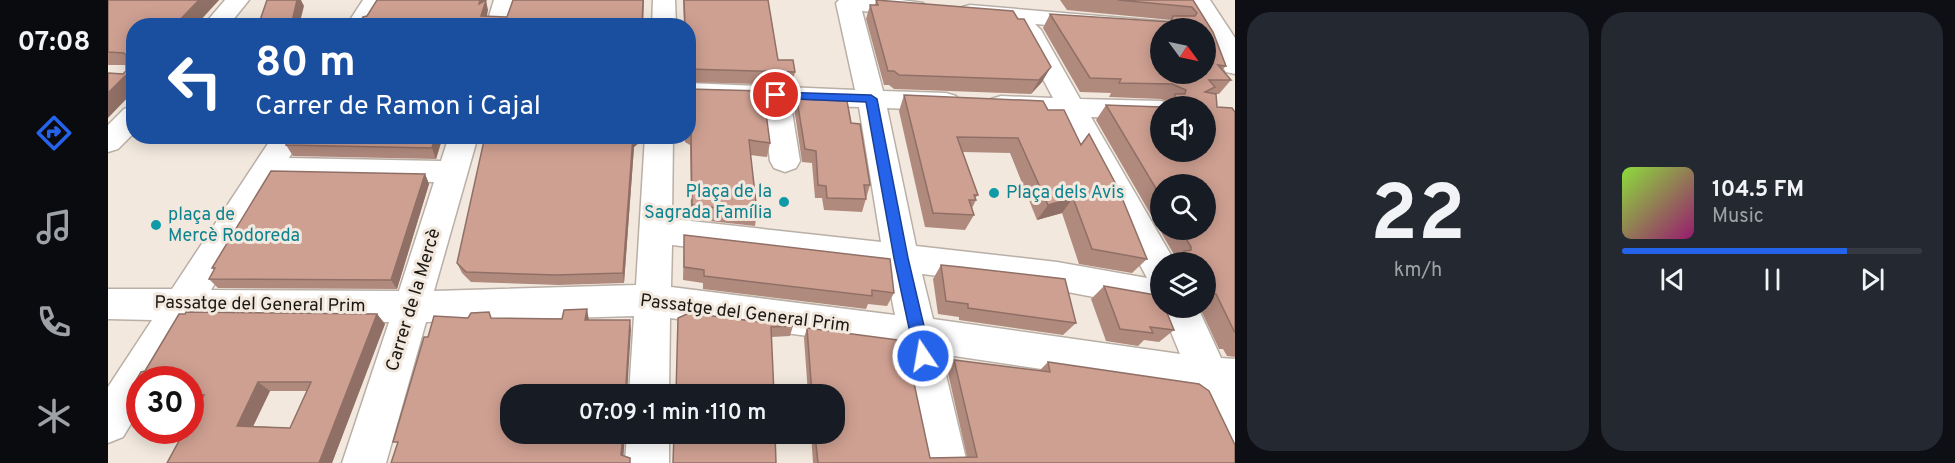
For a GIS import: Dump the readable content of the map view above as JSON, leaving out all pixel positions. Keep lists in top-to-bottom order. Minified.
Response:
{"streets":{"street":["Carrer de la Mercè","Passatge del General Prim"]},"crossings":[["Carrer de la Mercè","Passatge del General Prim"]],"places":["Plaça dels Avis","Plaça de la Sagrada Família","plaça de Mercè Rodoreda"],"north":"bottom right","page":{"tabs":"07:08","tile":["22","km/h"],"turn":["80 m","Carrer de Ramon i Cajal"],"song":["104.5 FM","Music"],"limit":"30","trip":"07:09 · 1 min · 110 m"}}
